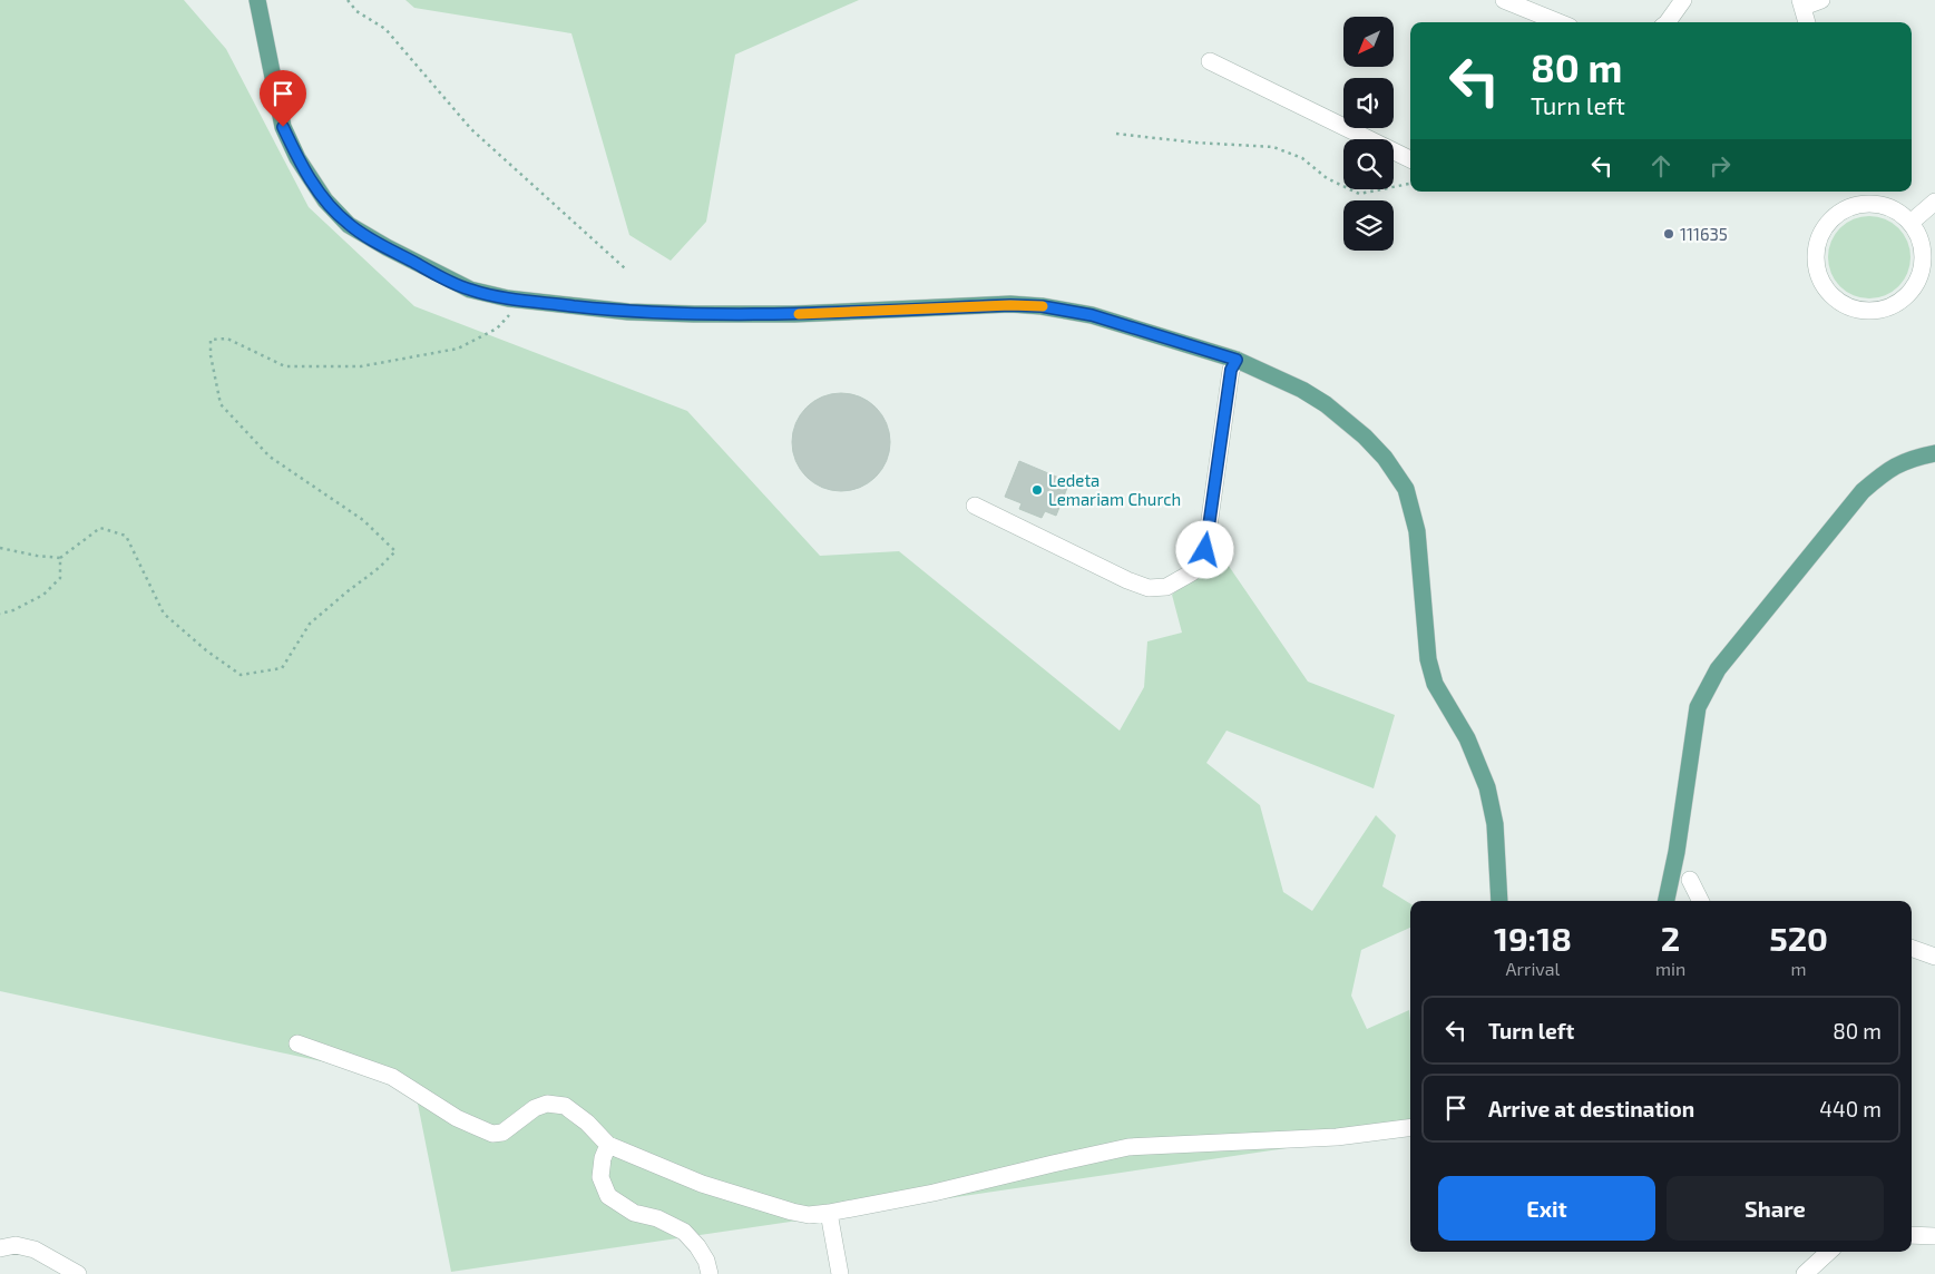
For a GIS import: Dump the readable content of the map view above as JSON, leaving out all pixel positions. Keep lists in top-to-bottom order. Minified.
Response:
{"places":["111635","Ledeta Lemariam Church"],"north":"bottom left","page":{"turn":["80 m","Turn left"],"eta":["19:18","Arrival","2","min","520","m"],"list":[{"name":"Turn left","value":"80 m"},{"name":"Arrive at destination","value":"440 m"}],"buttons":["Exit","Share"]}}
